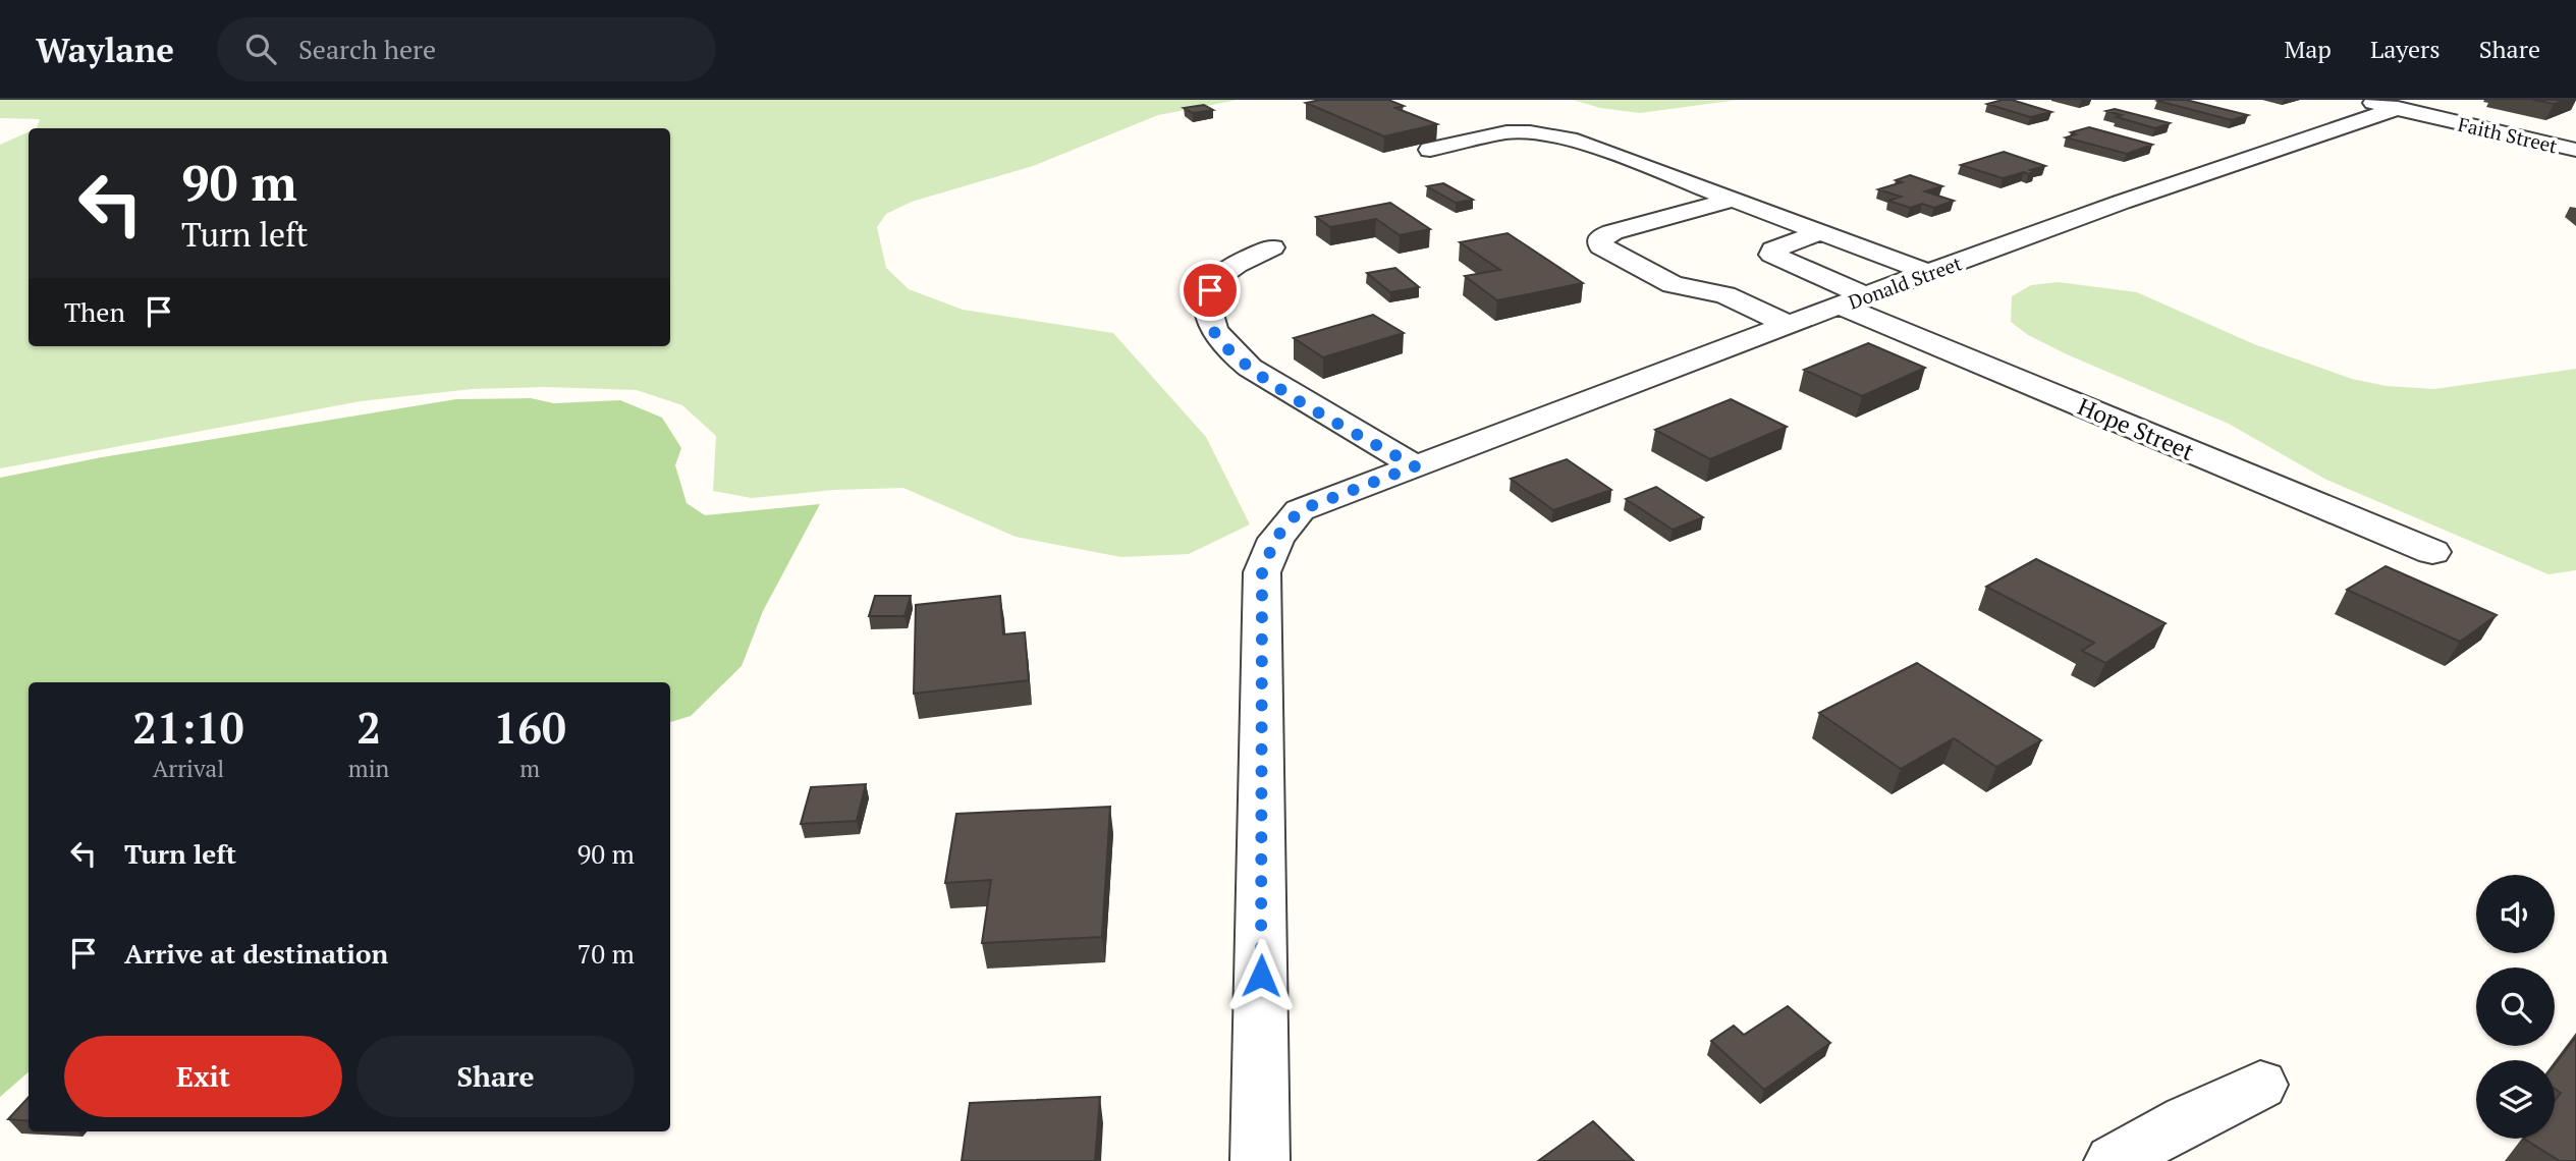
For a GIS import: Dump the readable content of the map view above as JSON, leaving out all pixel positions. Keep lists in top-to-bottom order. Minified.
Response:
{"streets":{"street":["Faith Street","Donald Street","Hope Street"]},"crossings":[["Faith Street","Donald Street"],["Donald Street","Hope Street"]],"page":{"header":"Waylane","search":"Search here","nav":["Map","Layers","Share"],"turn":["90 m","Turn left"],"then":"Then","eta":["21:10","Arrival","2","min","160","m"],"list":[{"name":"Turn left","value":"90 m"},{"name":"Arrive at destination","value":"70 m"}],"buttons":["Exit","Share"]}}
